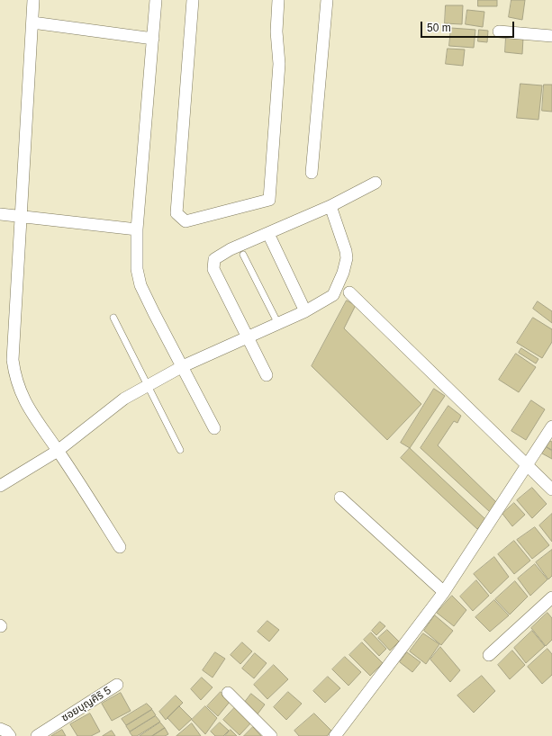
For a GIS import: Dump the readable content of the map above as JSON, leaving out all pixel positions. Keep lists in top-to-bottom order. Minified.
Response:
{"streets":{"street":["ซอยบุญศิริ 5"]},"scale_bar":"50 m"}
